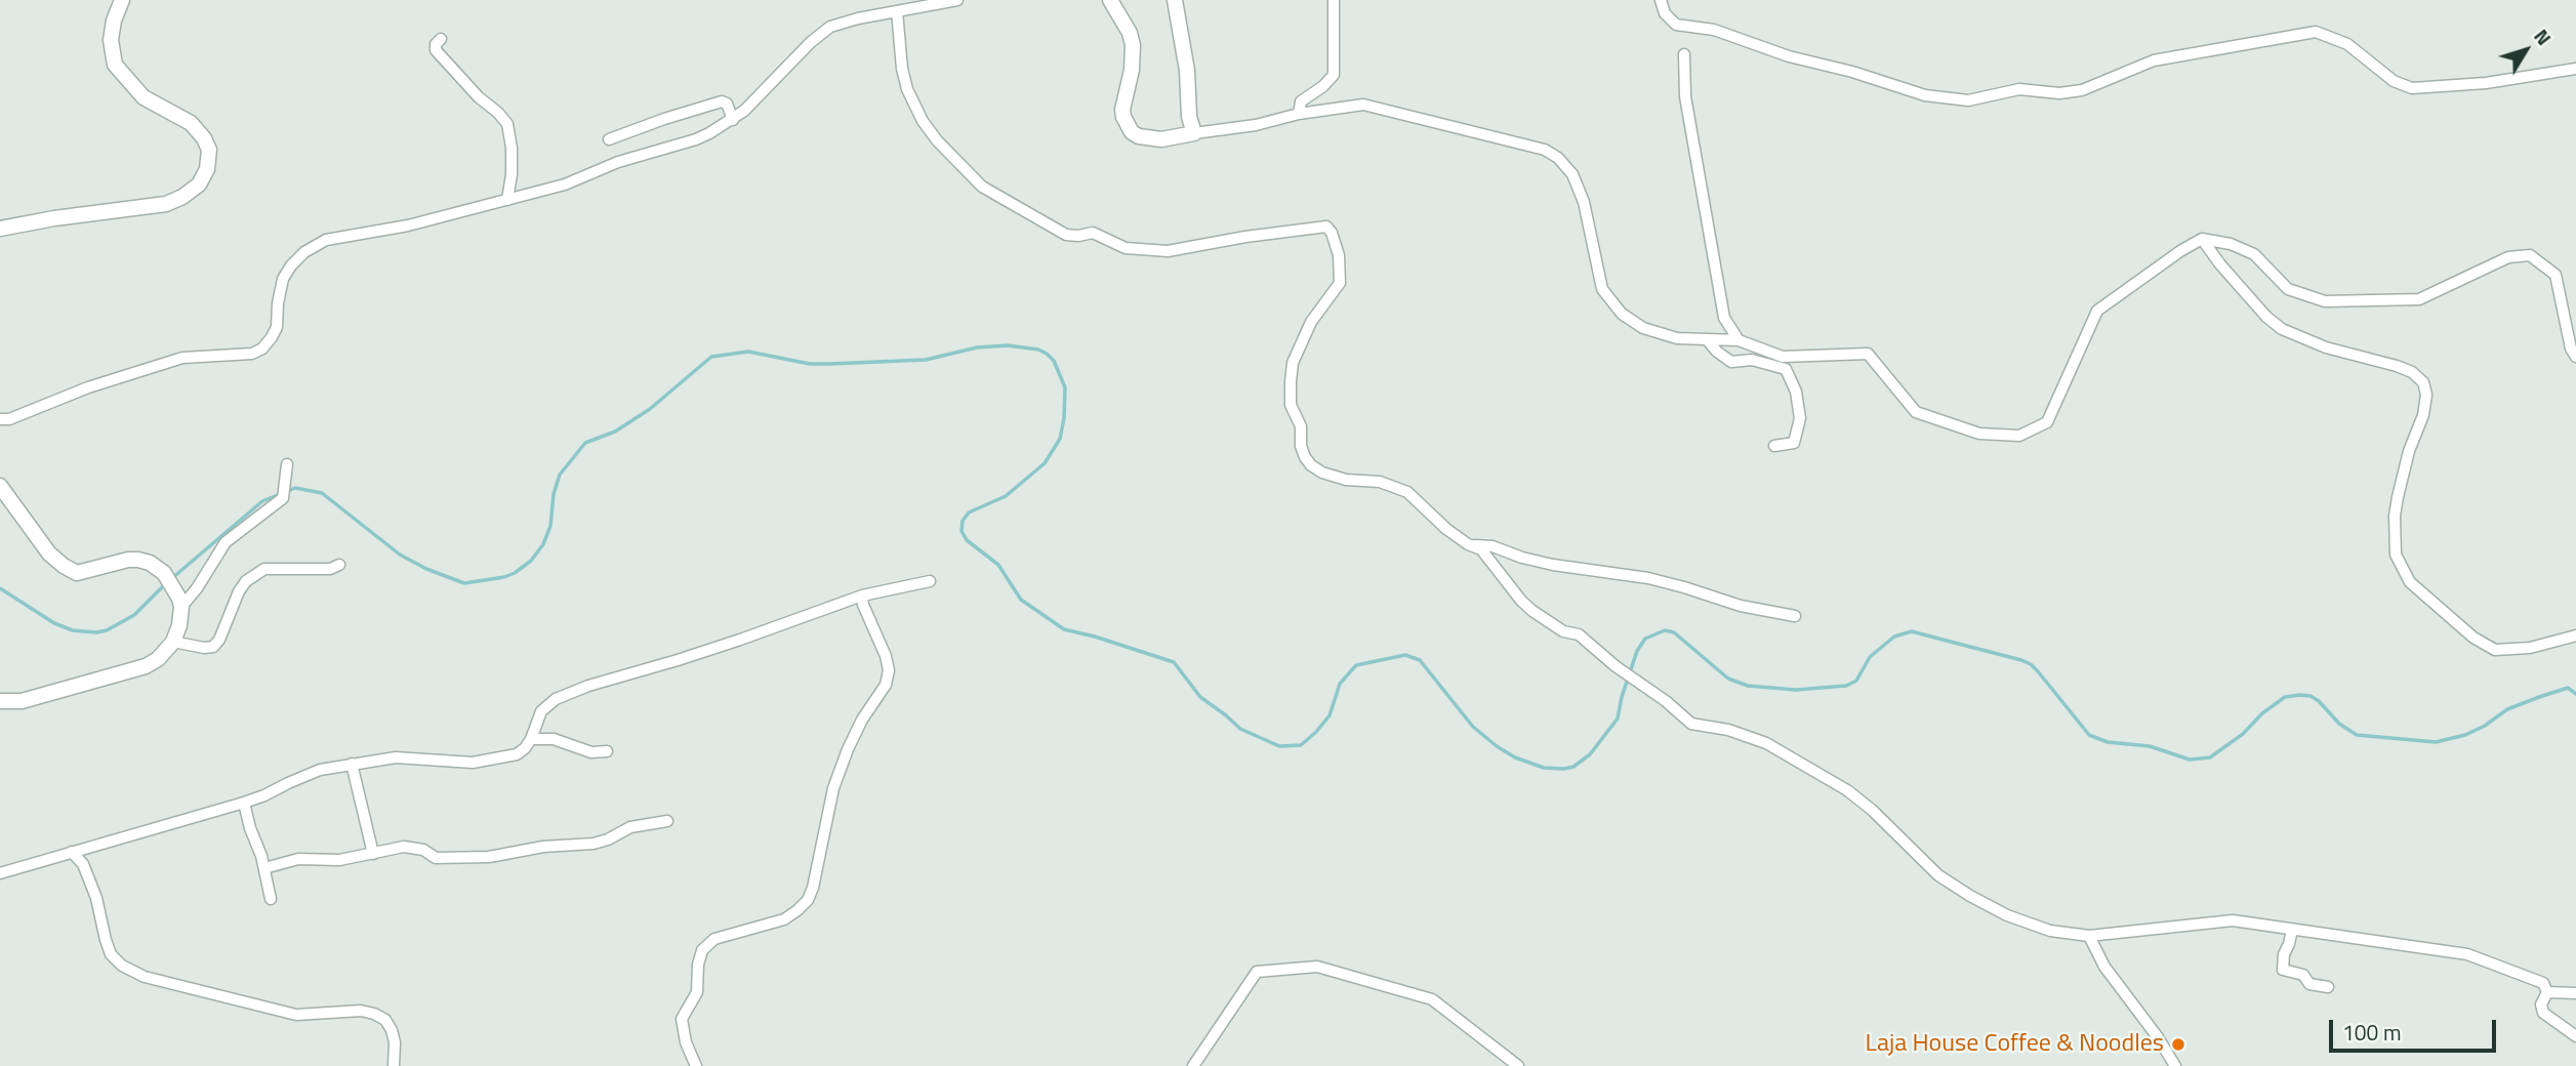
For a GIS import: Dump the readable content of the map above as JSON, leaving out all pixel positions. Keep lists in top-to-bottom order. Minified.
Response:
{"places":["Laja House Coffee & Noodles"],"scale_bar":"100 m","north":"top right"}
